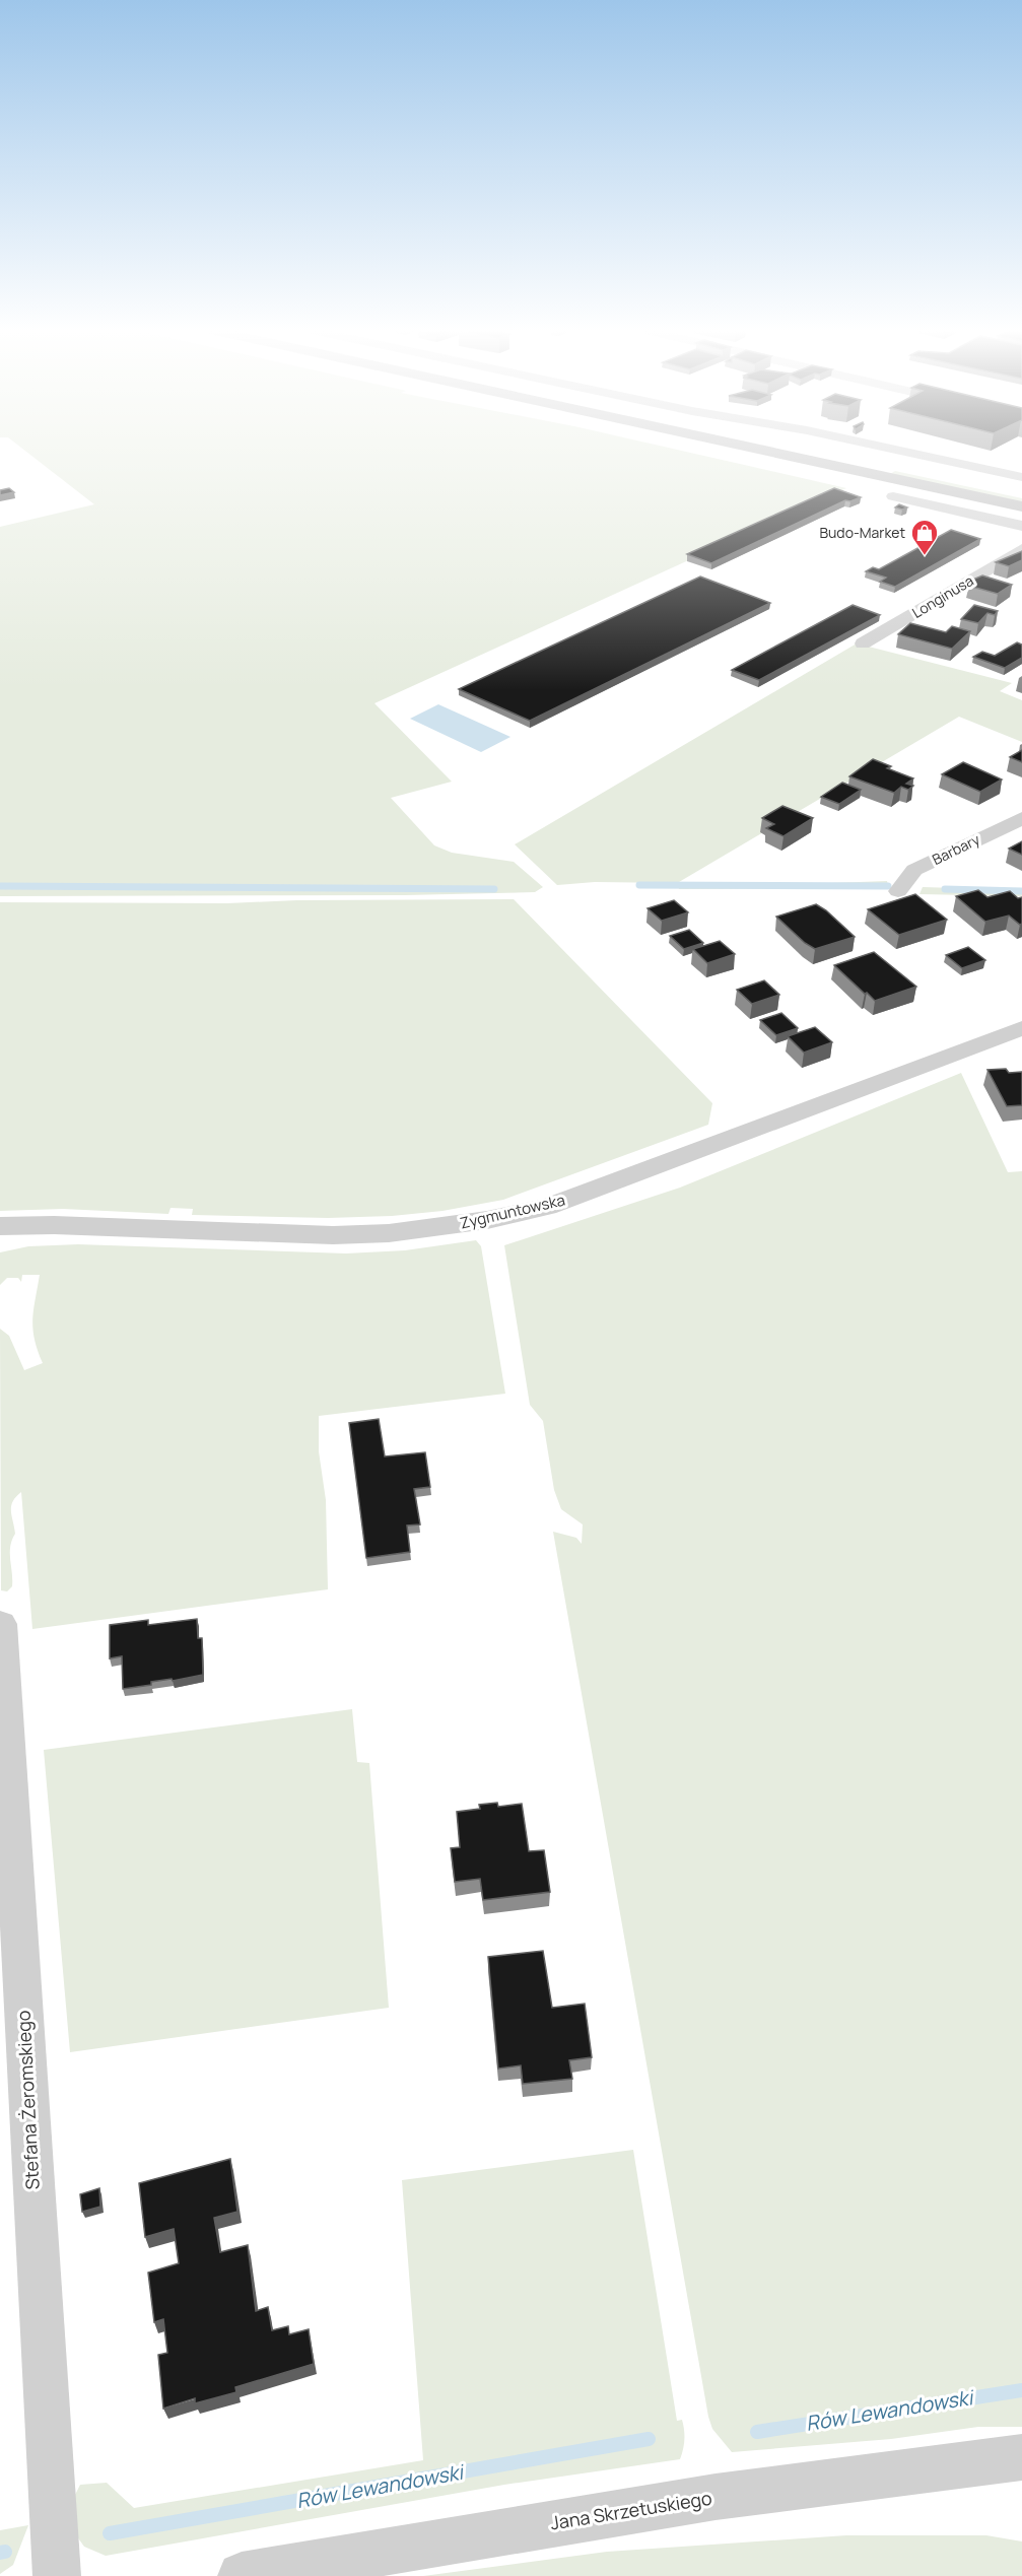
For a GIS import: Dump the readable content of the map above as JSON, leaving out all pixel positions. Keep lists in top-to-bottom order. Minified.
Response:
{"streets":{"street":["Longinusa","Barbary","Zygmuntowska","Stefana Żeromskiego","Jana Skrzetuskiego"]},"water":["Rów Lewandowski"],"places":{"shop":["Budo-Market"]}}
